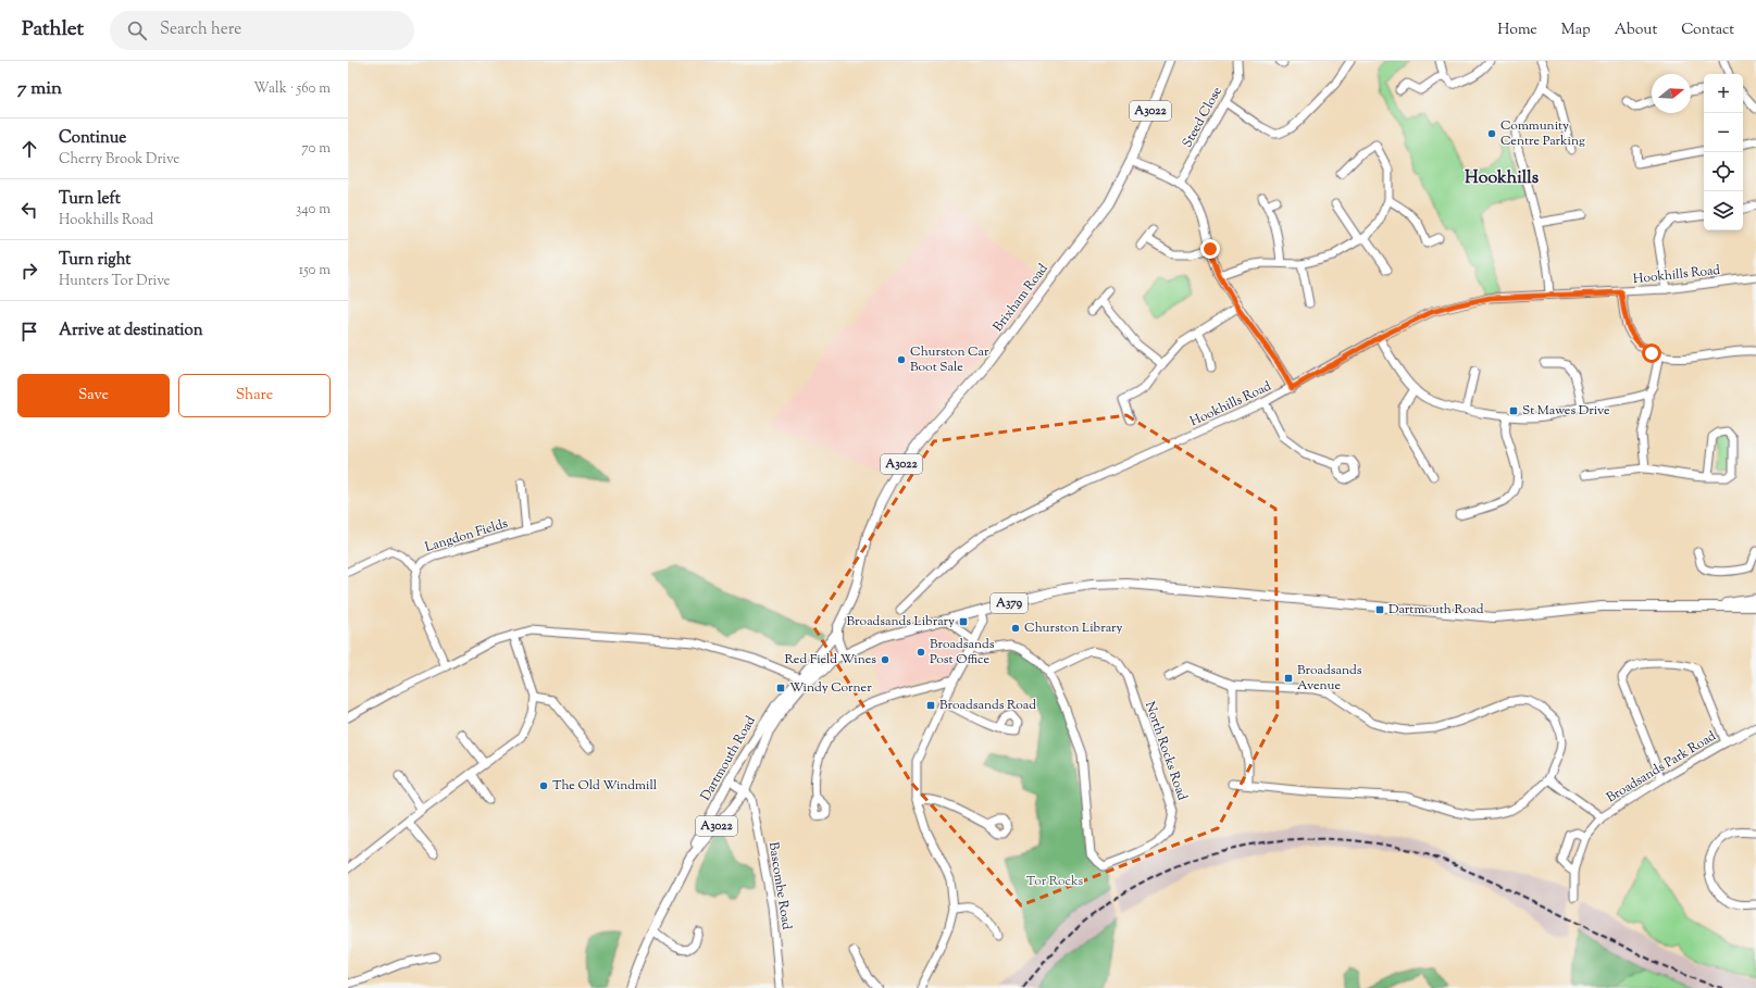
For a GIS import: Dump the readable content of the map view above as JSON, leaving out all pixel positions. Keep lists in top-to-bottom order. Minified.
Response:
{"streets":{"main road":["A3022","Brixham Road","A379","Dartmouth Road"],"street":["Steed Close","Hookhills Road","Langdon Fields","North Rocks Road","Broadsands Park Road","Bascombe Road"]},"crossings":[["Brixham Road","Dartmouth Road"],["Dartmouth Road","Bascombe Road"]],"districts":["Hookhills"],"parks":["Tor Rocks"],"places":{"other":["Community Centre Parking","Churston Car Boot Sale","Churston Library","Broadsands Post Office","Red Field Wines","The Old Windmill"],"transit":["St Mawes Drive","Dartmouth Road","Broadsands Library","Broadsands Avenue","Windy Corner","Broadsands Road"]},"north":"right","page":{"header":"Pathlet","search":"Search here","nav":["Home","Map","About","Contact"],"heading":["7 min","Walk · 560 m"],"map_buttons":["+","−"],"list":[["Continue","Cherry Brook Drive","70 m"],["Turn left","Hookhills Road","340 m"],["Turn right","Hunters Tor Drive","150 m"],"Arrive at destination"],"buttons":["Save","Share"]}}
